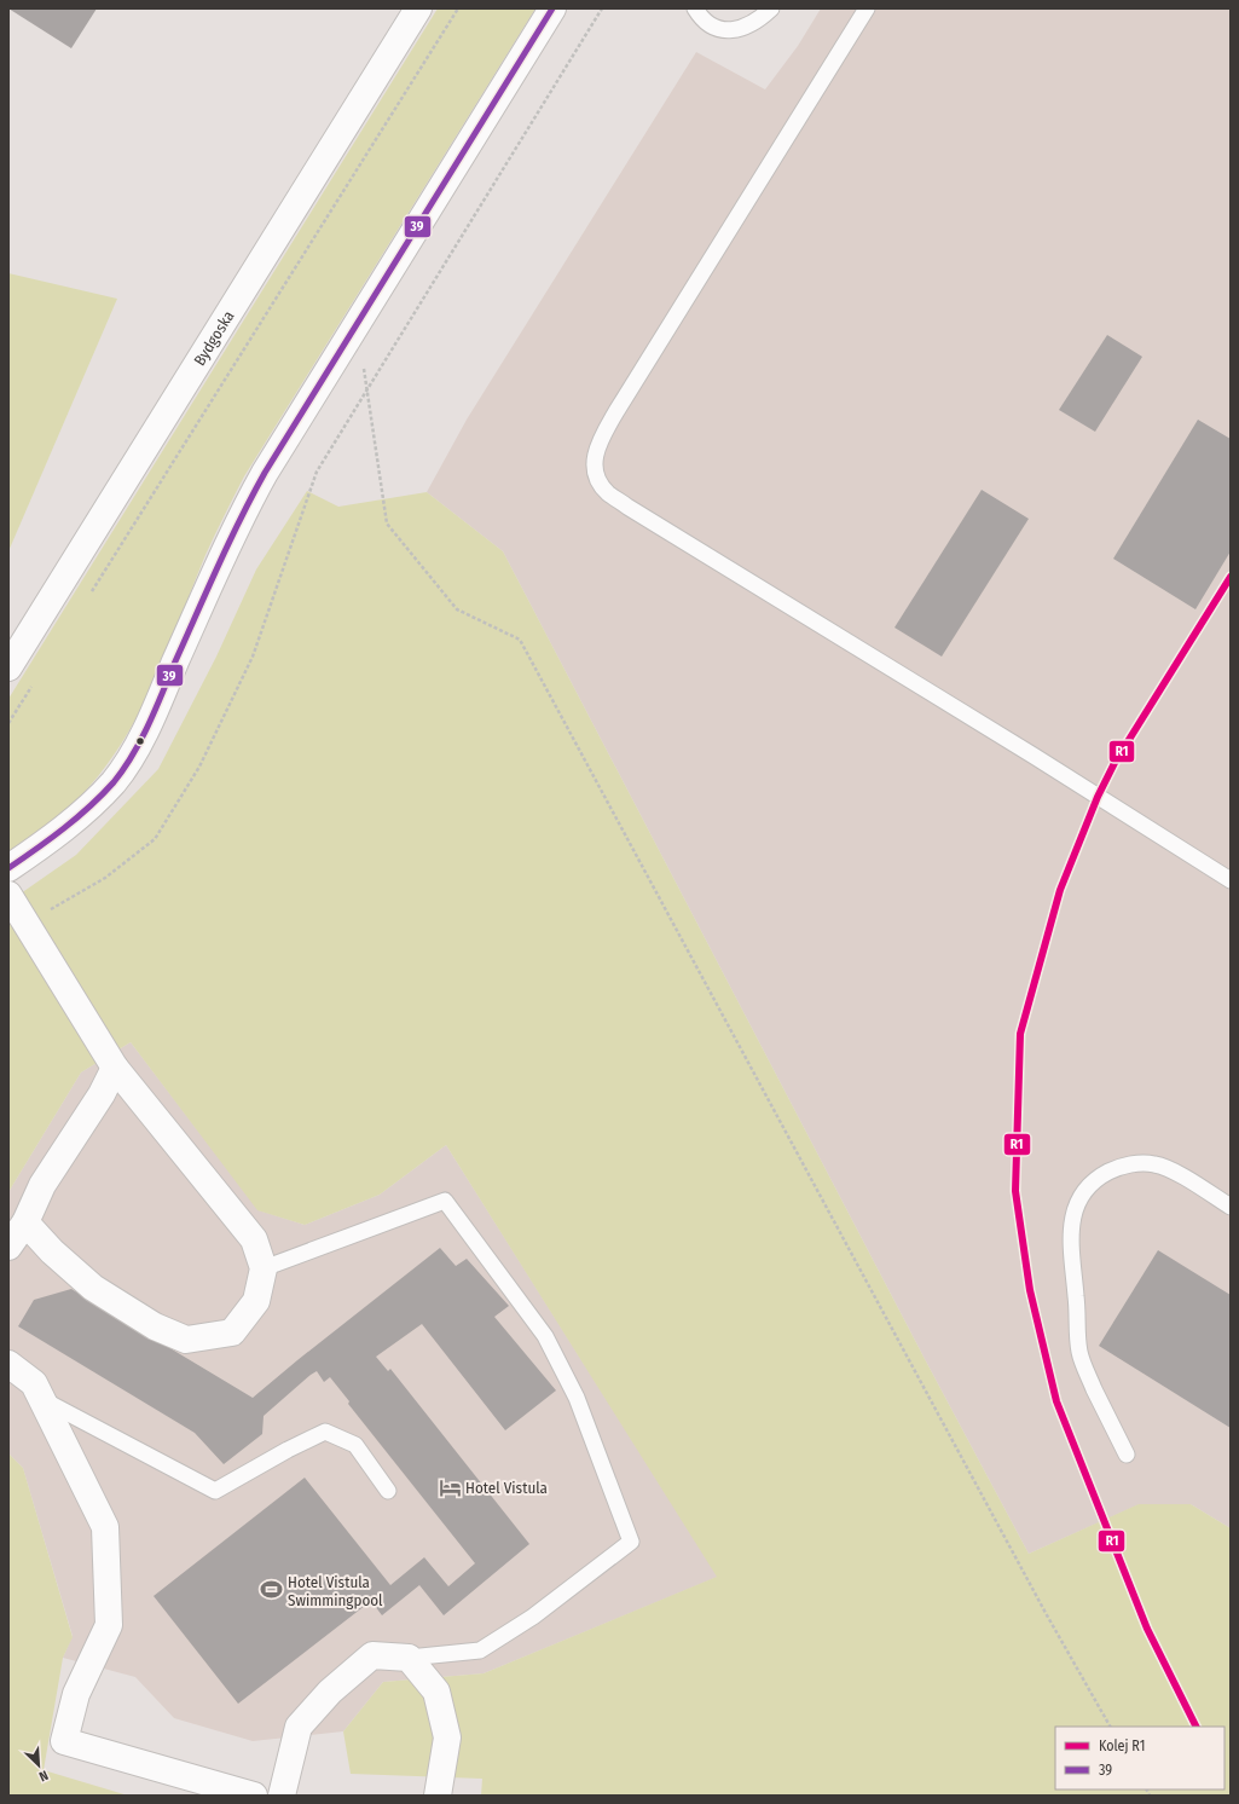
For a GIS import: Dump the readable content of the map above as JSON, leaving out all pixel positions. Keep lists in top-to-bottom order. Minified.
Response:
{"streets":{"street":["Bydgoska"]},"places":{"hotel":["Hotel Vistula"],"sports":["Hotel Vistula Swimmingpool"]},"lines":["transit line 39","rail line R1"],"legend":["Kolej R1","39"],"north":"bottom right"}
